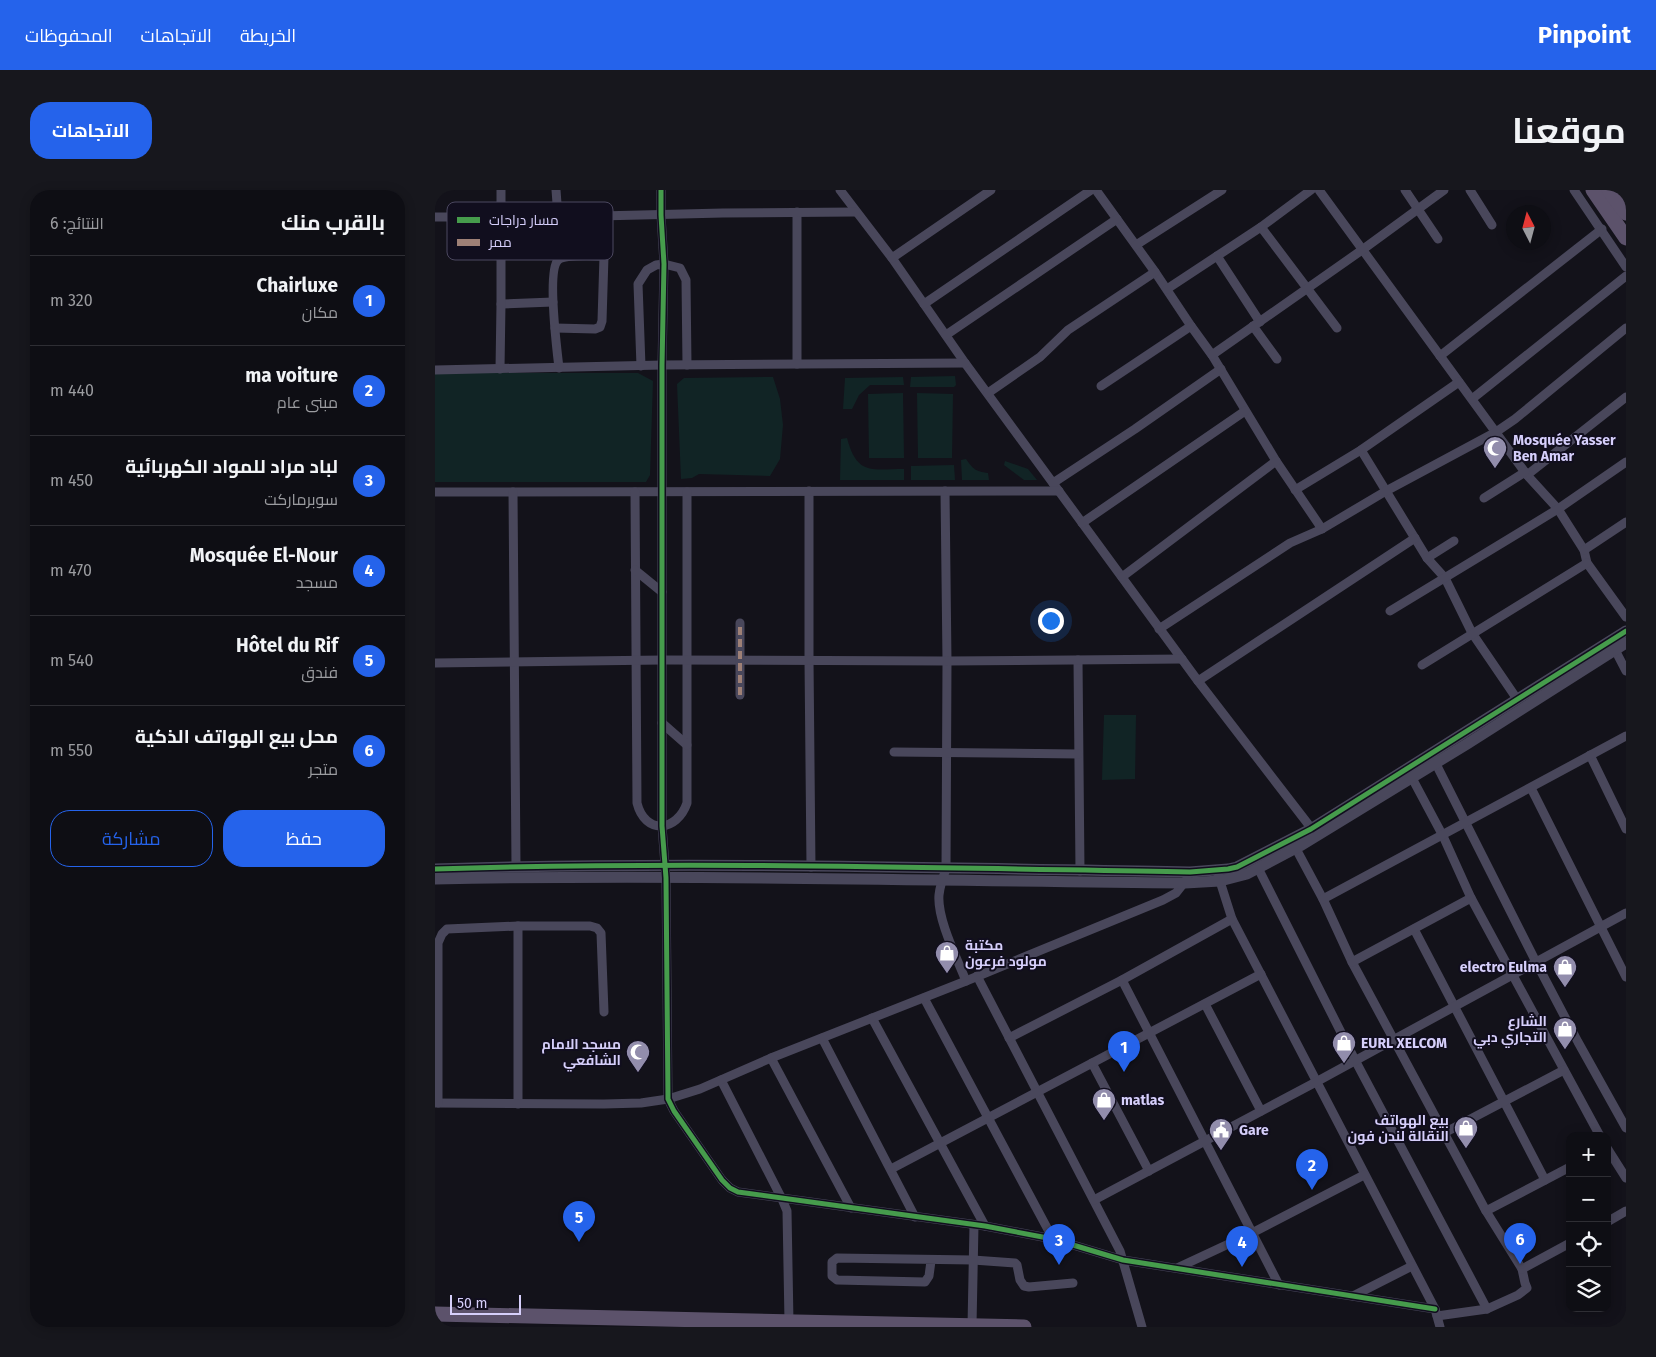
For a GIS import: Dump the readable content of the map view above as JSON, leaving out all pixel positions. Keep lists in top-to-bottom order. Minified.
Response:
{"places":{"mosque":["Mosquée Yasser Ben Amar","مسجد الامام الشافعي"],"shop":["مكتبة مولود فرعون","electro Eulma","الشارع التجاري دبي","EURL XELCOM","matlas","بيع الهواتف النقالة لندن فون"],"public building":["Gare"]},"legend":["مسار دراجات","ممر"],"scale_bar":"50 m","north":"top","page":{"header":"Pinpoint","nav":["الخريطة","الاتجاهات","المحفوظات"],"title":"موقعنا","buttons":["الاتجاهات",["حفظ","مشاركة"]],"heading":["بالقرب منك","النتائج: 6"],"list":[{"mark":"1","name":"Chairluxe","note":"مكان","value":"320 m"},{"mark":"2","name":"ma voiture","note":"مبنى عام","value":"440 m"},{"mark":"3","name":"لباد مراد للمواد الكهربائية","note":"سوبرماركت","value":"450 m"},{"mark":"4","name":"Mosquée El-Nour","note":"مسجد","value":"470 m"},{"mark":"5","name":"Hôtel du Rif","note":"فندق","value":"540 m"},{"mark":"6","name":"محل بيع الهواتف الذكية","note":"متجر","value":"550 m"}],"pins":["1","2","5","6","3","4"],"map_buttons":["+","−"],"scale":"50 m"}}
